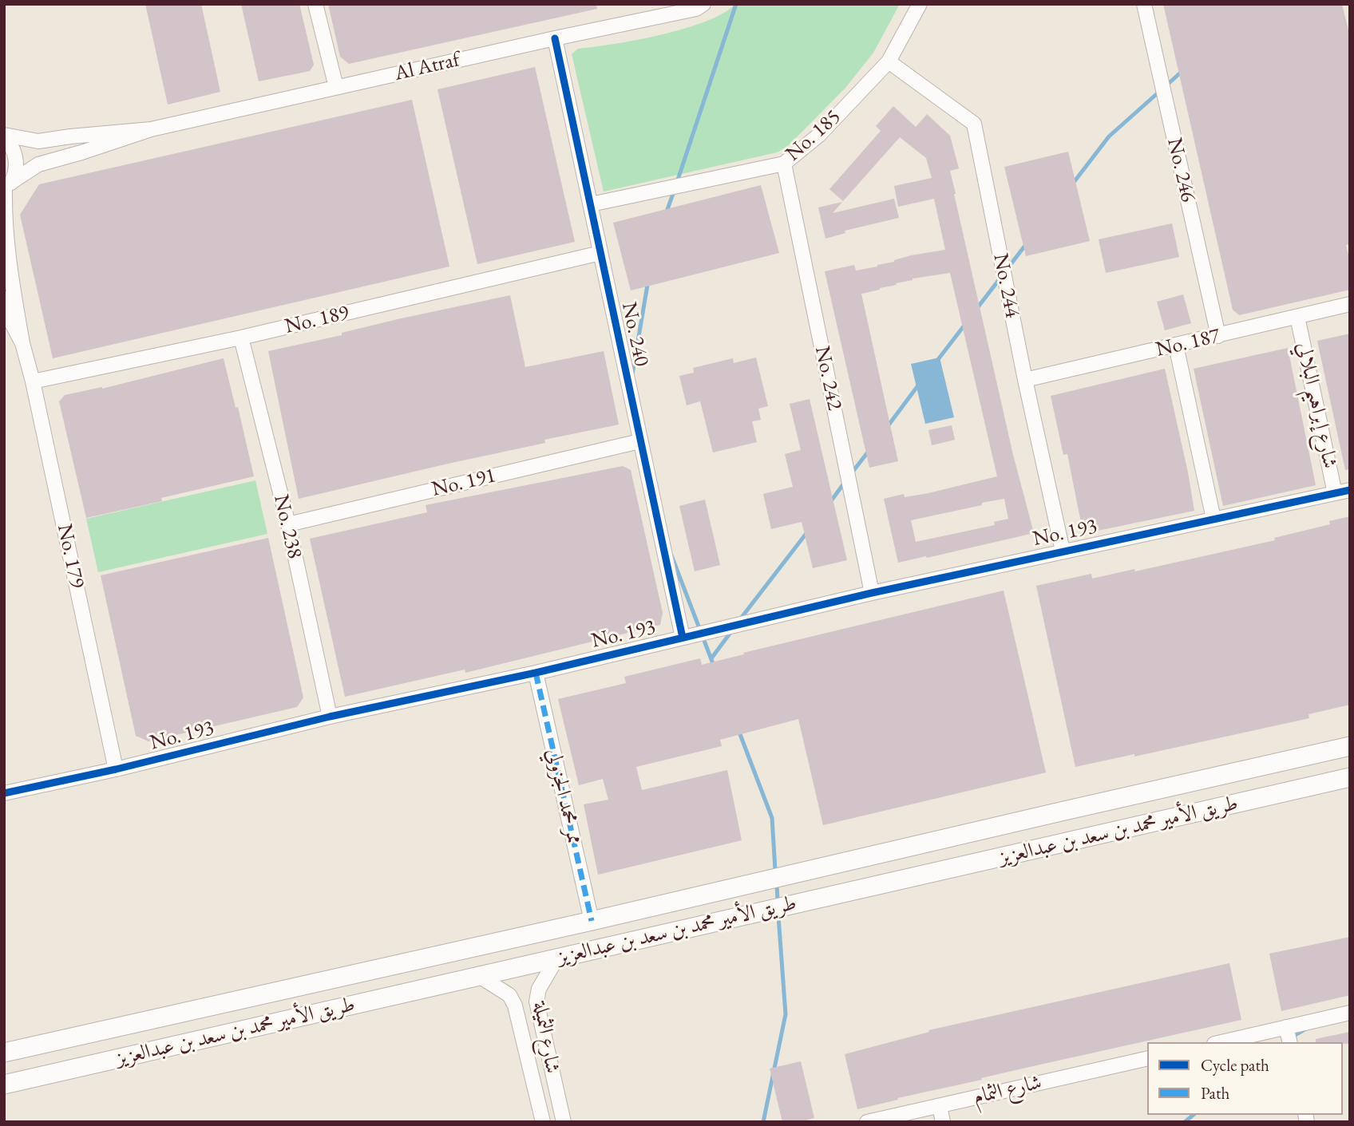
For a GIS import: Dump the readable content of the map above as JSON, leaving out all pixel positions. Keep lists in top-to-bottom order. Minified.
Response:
{"streets":{"main road":["طريق الأمير محمد بن سعد بن عبدالعزيز"],"street":["Al Atraf","No. 185","No. 246","No. 244","No. 189","No. 240","No. 187","No. 242","شارع إبراهيم البلالي","No. 191","No. 238","No. 193","No. 179","ممر محمد الجزولي","شارع الثميلة","شارع الثمام"]},"crossings":[["Al Atraf","No. 240"],["No. 185","No. 244"],["No. 185","No. 240"],["No. 185","No. 242"],["No. 246","No. 187"],["No. 244","No. 187"],["No. 244","No. 193"],["No. 189","No. 240"],["No. 189","No. 238"],["No. 189","No. 179"],["No. 240","No. 191"],["No. 240","No. 193"],["No. 187","شارع إبراهيم البلالي"],["No. 242","No. 193"],["شارع إبراهيم البلالي","No. 193"],["No. 191","No. 238"],["No. 238","No. 193"],["No. 193","No. 179"],["No. 193","ممر محمد الجزولي"],["ممر محمد الجزولي","طريق الأمير محمد بن سعد بن عبدالعزيز"],["طريق الأمير محمد بن سعد بن عبدالعزيز","شارع الثميلة"]],"legend":["Cycle path","Path"]}
